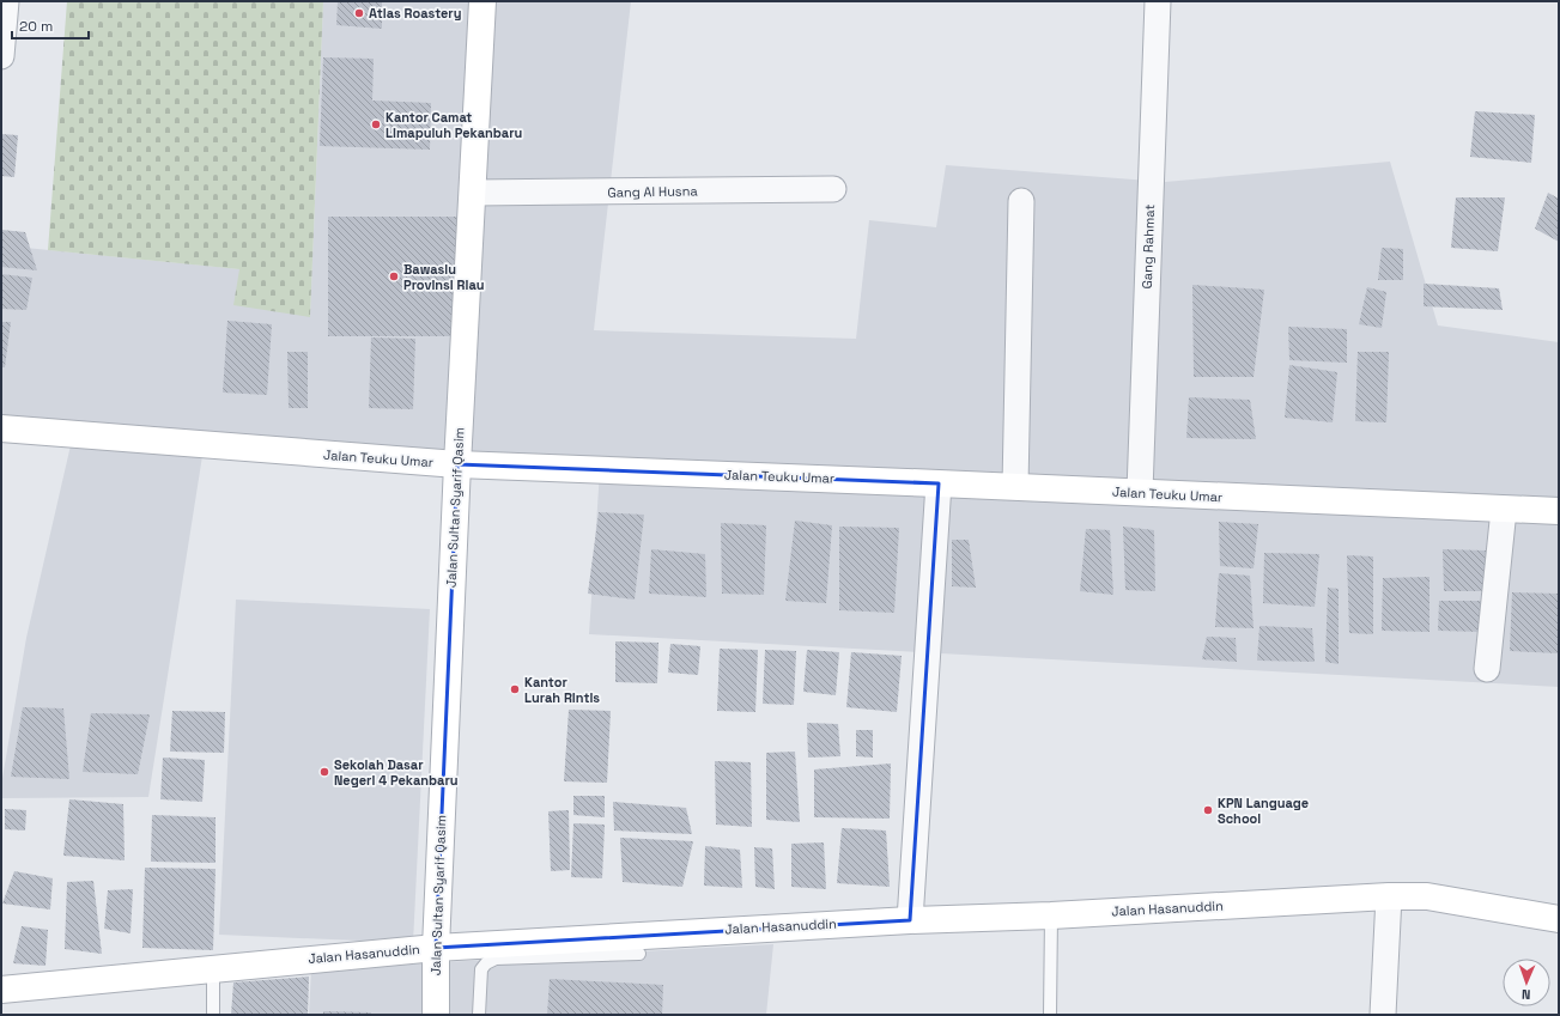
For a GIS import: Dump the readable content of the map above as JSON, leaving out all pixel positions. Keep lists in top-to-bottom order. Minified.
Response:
{"streets":{"street":["Gang Al Husna","Gang Rahmat","Jalan Teuku Umar","Jalan Sultan Syarif Qasim","Jalan Hasanuddin"]},"crossings":[["Gang Al Husna","Jalan Sultan Syarif Qasim"],["Gang Rahmat","Jalan Teuku Umar"],["Jalan Teuku Umar","Jalan Sultan Syarif Qasim"],["Jalan Sultan Syarif Qasim","Jalan Hasanuddin"]],"places":["Atlas Roastery","Kantor Camat Limapuluh Pekanbaru","Bawaslu Provinsi Riau","Kantor Lurah Rintis","Sekolah Dasar Negeri 4 Pekanbaru","KPN Language School"],"scale_bar":"20 m","north":"bottom"}
